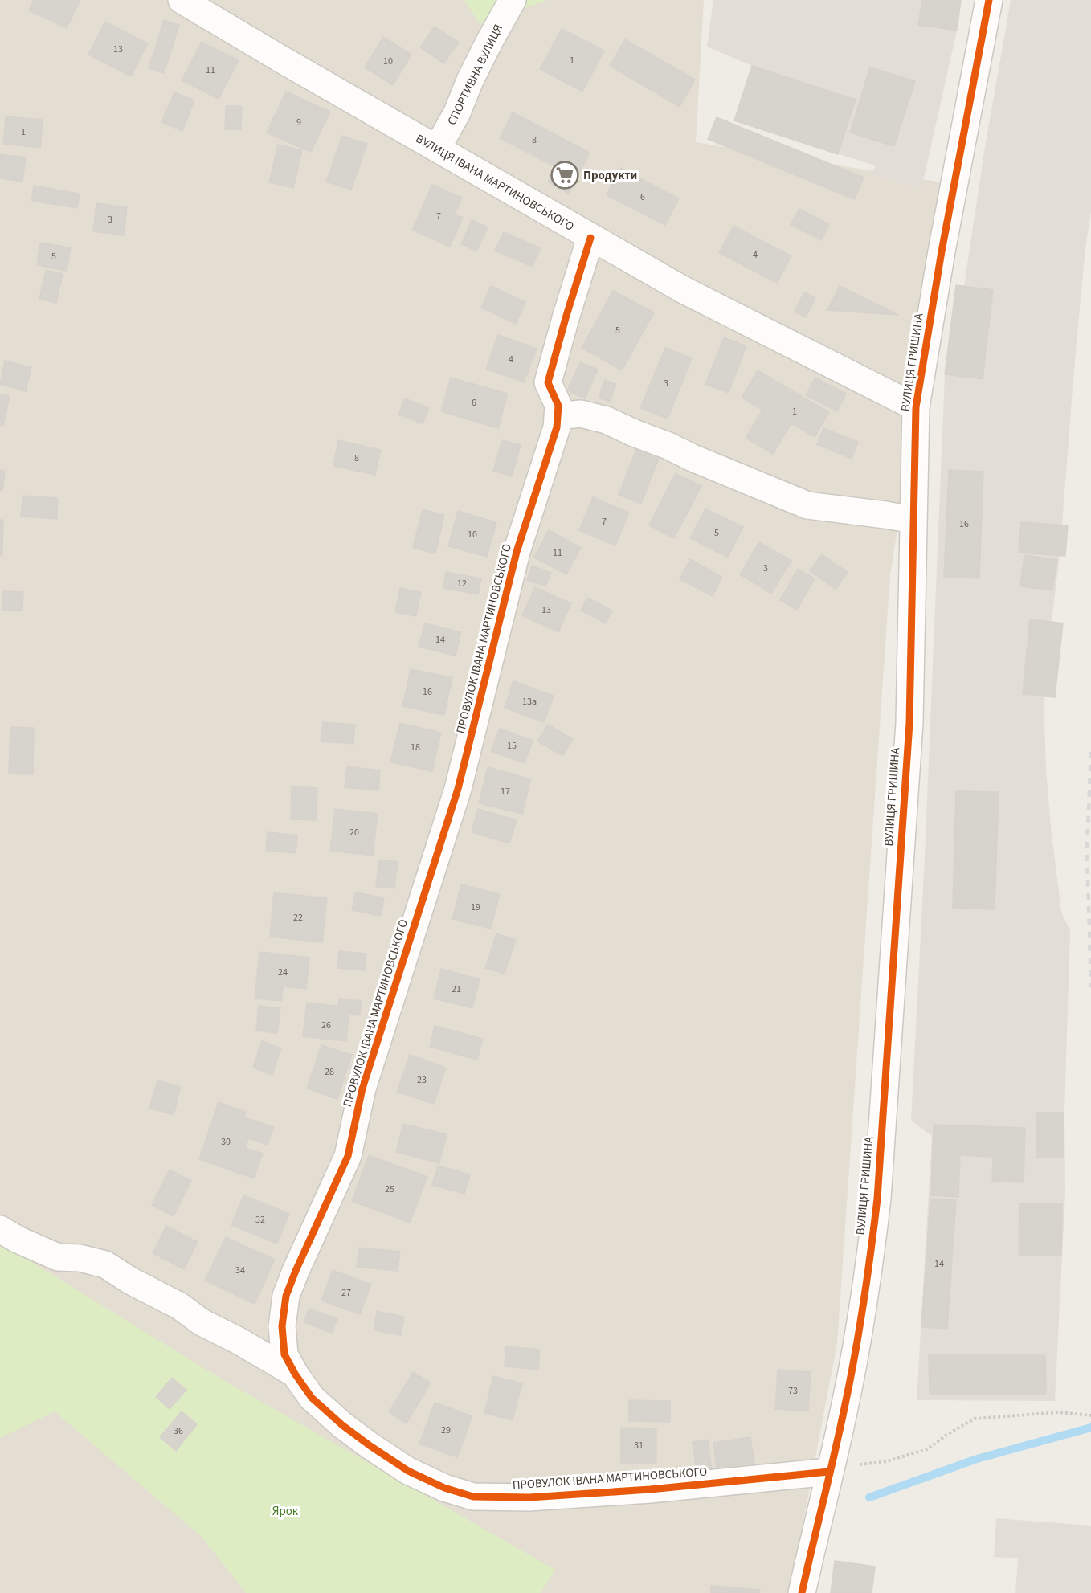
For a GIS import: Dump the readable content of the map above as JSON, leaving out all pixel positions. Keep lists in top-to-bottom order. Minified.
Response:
{"streets":{"street":["СПОРТИВНА ВУЛИЦЯ","ВУЛИЦЯ ІВАНА МАРТИНОВСЬКОГО","ВУЛИЦЯ ГРИШИНА","ПРОВУЛОК ІВАНА МАРТИНОВСЬКОГО"]},"crossings":[["СПОРТИВНА ВУЛИЦЯ","ВУЛИЦЯ ІВАНА МАРТИНОВСЬКОГО"],["ВУЛИЦЯ ІВАНА МАРТИНОВСЬКОГО","ВУЛИЦЯ ГРИШИНА"],["ВУЛИЦЯ ІВАНА МАРТИНОВСЬКОГО","ПРОВУЛОК ІВАНА МАРТИНОВСЬКОГО"],["ВУЛИЦЯ ГРИШИНА","ПРОВУЛОК ІВАНА МАРТИНОВСЬКОГО"]],"parks":["Ярок"],"places":{"supermarket":["Продукти"]},"house_numbers":["13","1","10","11","9","1","8","6","7","3","4","5","5","4","3","6","1","8","7","16","5","10","11","3","12","13","14","16","13а","15","18","17","20","19","22","24","21","26","28","23","30","25","32","14","34","27","73","29","36","31"]}
